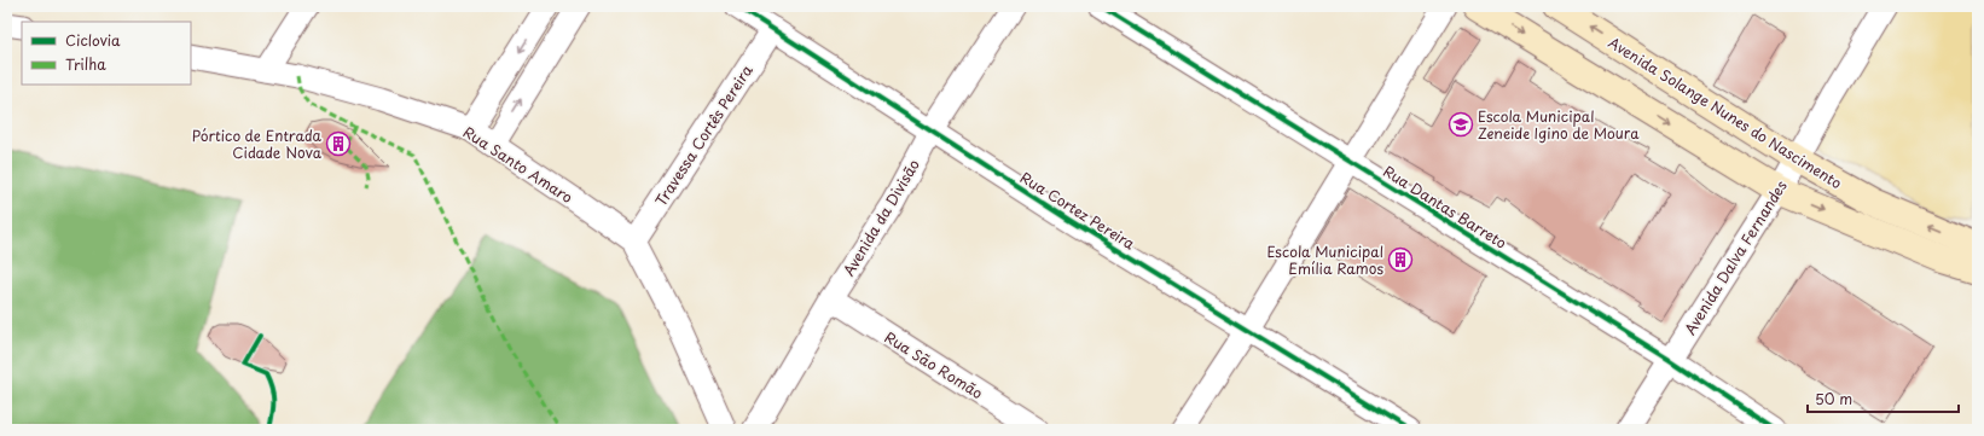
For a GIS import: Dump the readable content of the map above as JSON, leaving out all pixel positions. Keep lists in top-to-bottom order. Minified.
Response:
{"streets":{"main road":["Avenida Solange Nunes do Nascimento"],"street":["Travessa Cortês Pereira","Rua Santo Amaro","Rua Dantas Barreto","Rua Cortez Pereira","Avenida da Divisão","Avenida Dalva Fernandes","Rua São Romão"]},"crossings":[["Avenida Solange Nunes do Nascimento","Avenida Dalva Fernandes"],["Travessa Cortês Pereira","Rua Santo Amaro"],["Travessa Cortês Pereira","Rua Cortez Pereira"],["Rua Dantas Barreto","Avenida Dalva Fernandes"],["Rua Cortez Pereira","Avenida da Divisão"],["Avenida da Divisão","Rua São Romão"]],"places":{"school or university":["Escola Municipal Zeneide Igino de Moura"],"building":["Pórtico de Entrada Cidade Nova","Escola Municipal Emília Ramos"]},"legend":["Ciclovia","Trilha"],"scale_bar":"50 m"}
